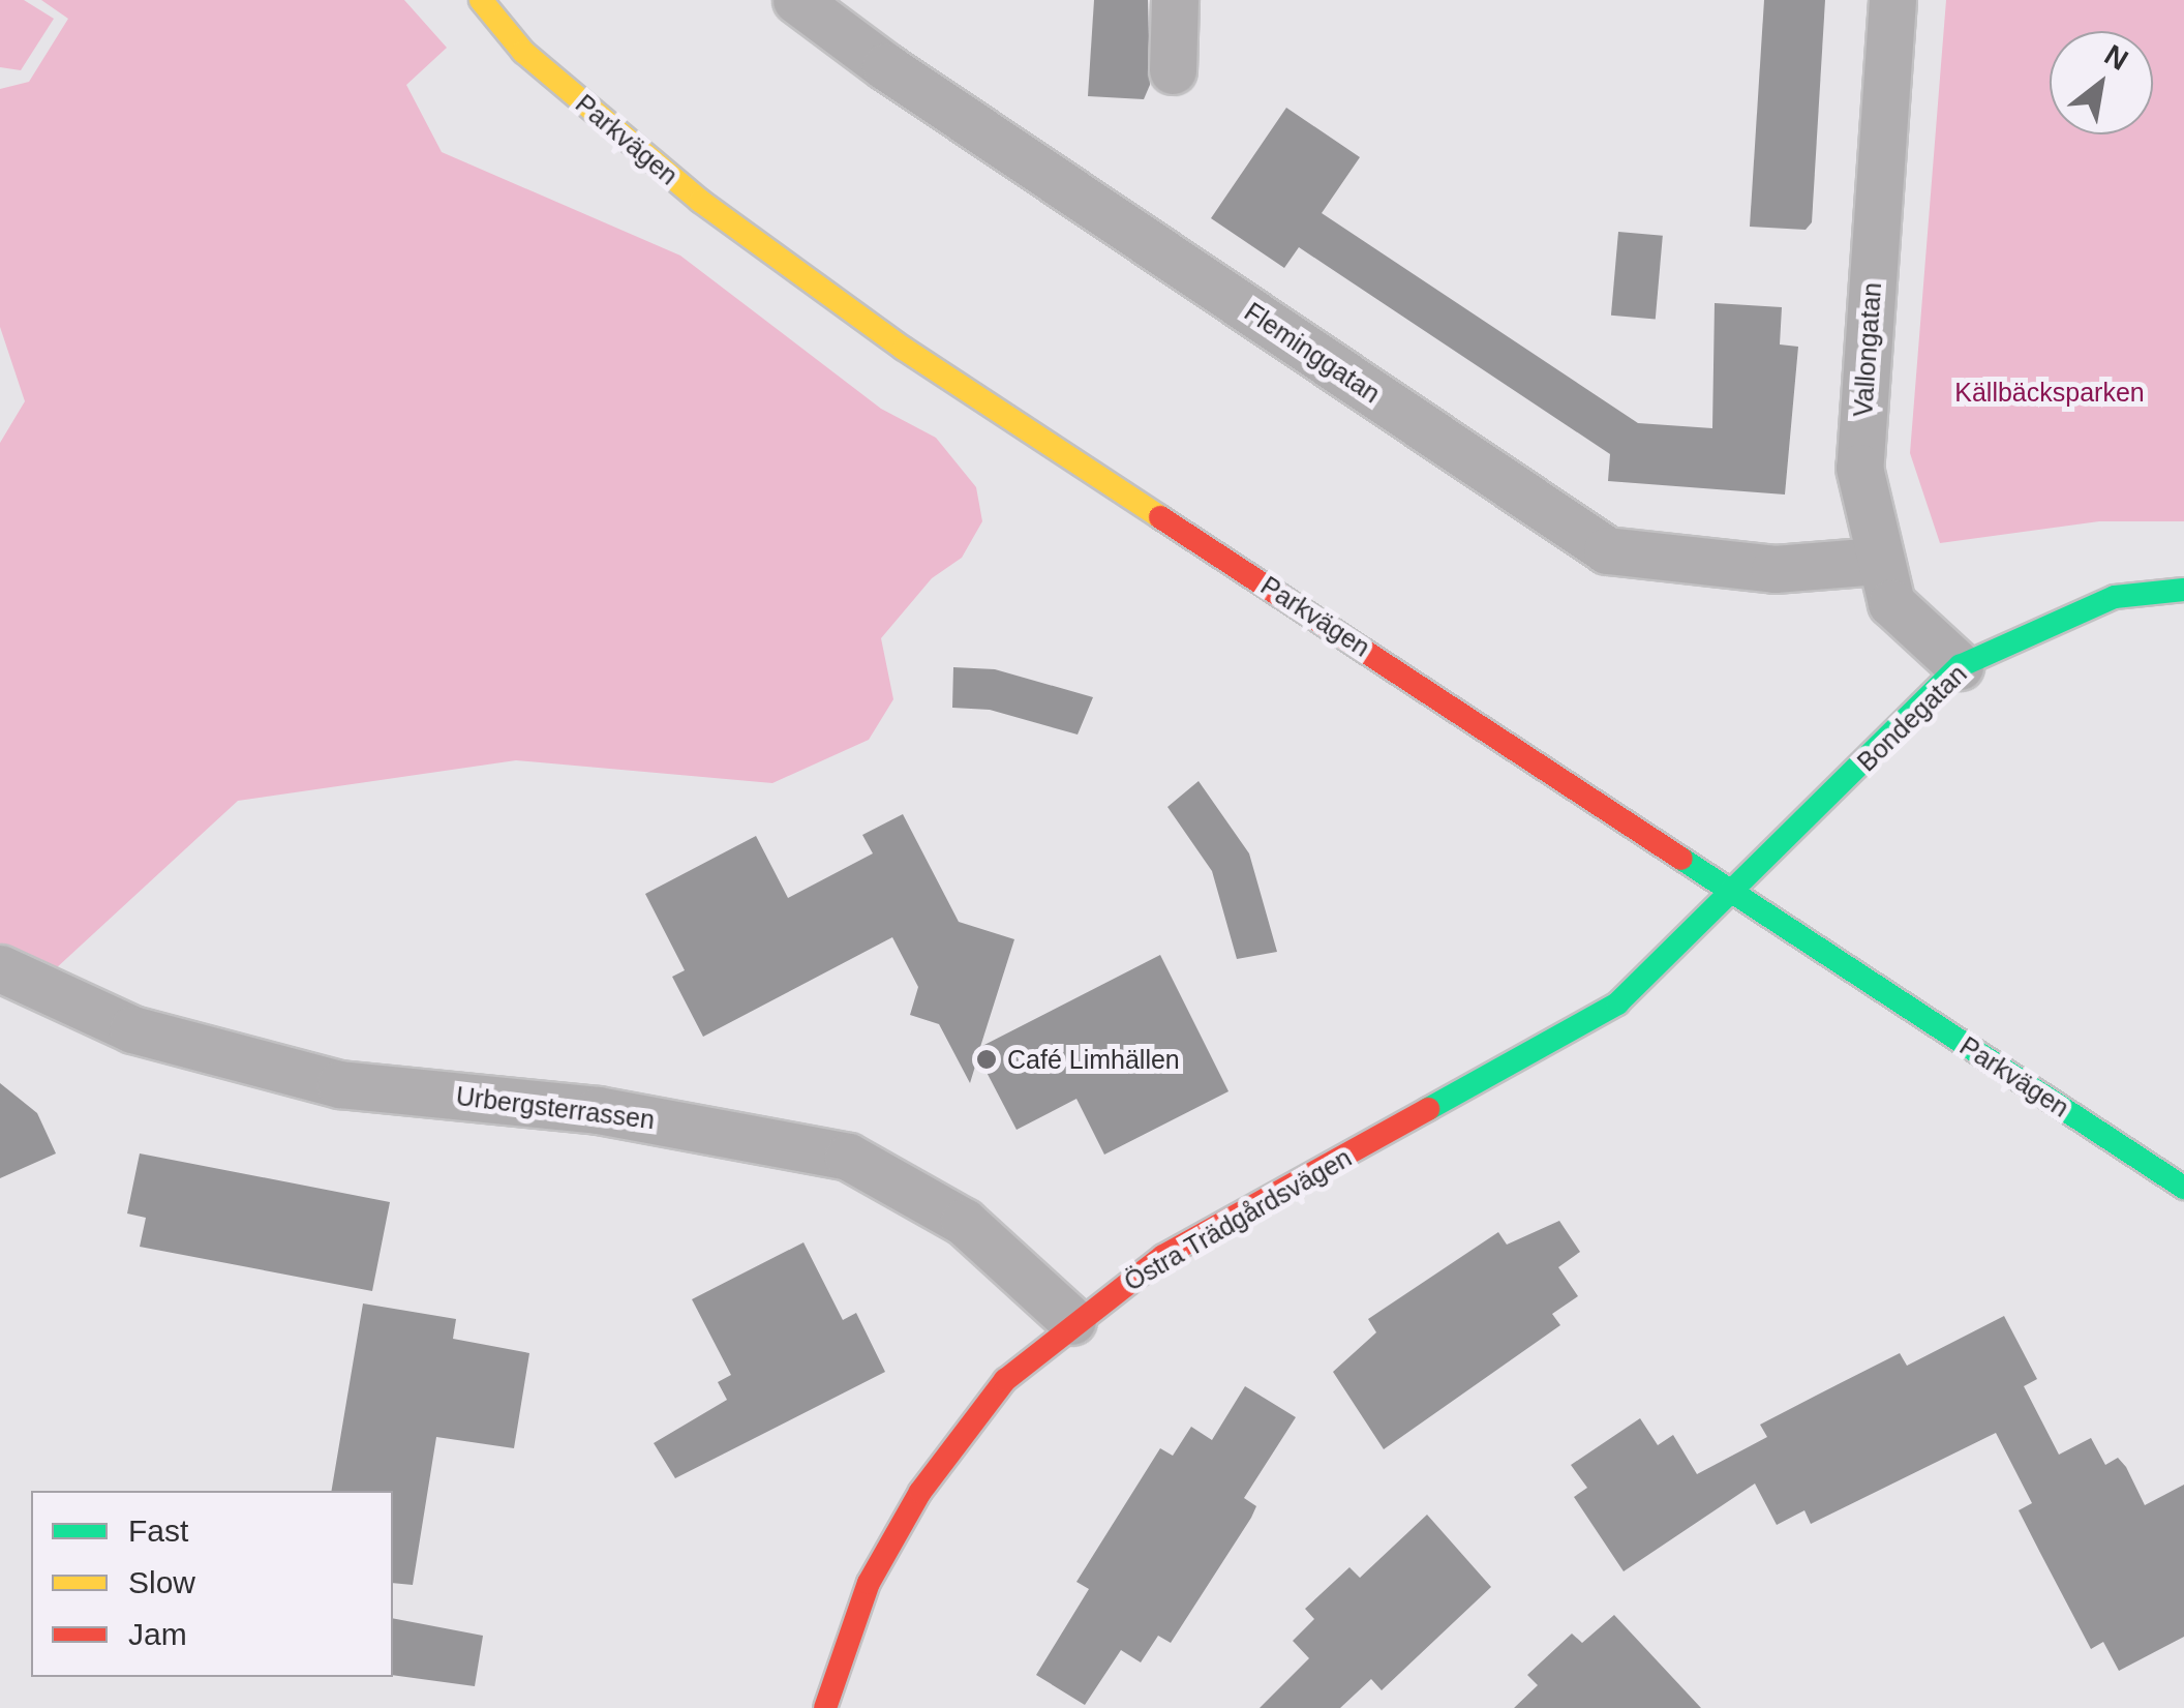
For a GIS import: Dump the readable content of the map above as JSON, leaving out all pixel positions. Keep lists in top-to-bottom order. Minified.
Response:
{"streets":{"main road":["Parkvägen","Bondegatan","Östra Trädgårdsvägen"],"street":["Vallongatan","Fleminggatan","Urbergsterrassen"]},"crossings":[["Parkvägen","Bondegatan"],["Parkvägen","Östra Trädgårdsvägen"],["Vallongatan","Fleminggatan"],["Vallongatan","Bondegatan"],["Bondegatan","Östra Trädgårdsvägen"],["Urbergsterrassen","Östra Trädgårdsvägen"]],"parks":["Källbäcksparken"],"places":["Café Limhällen"],"legend":["Fast","Slow","Jam"],"north":"top right"}
